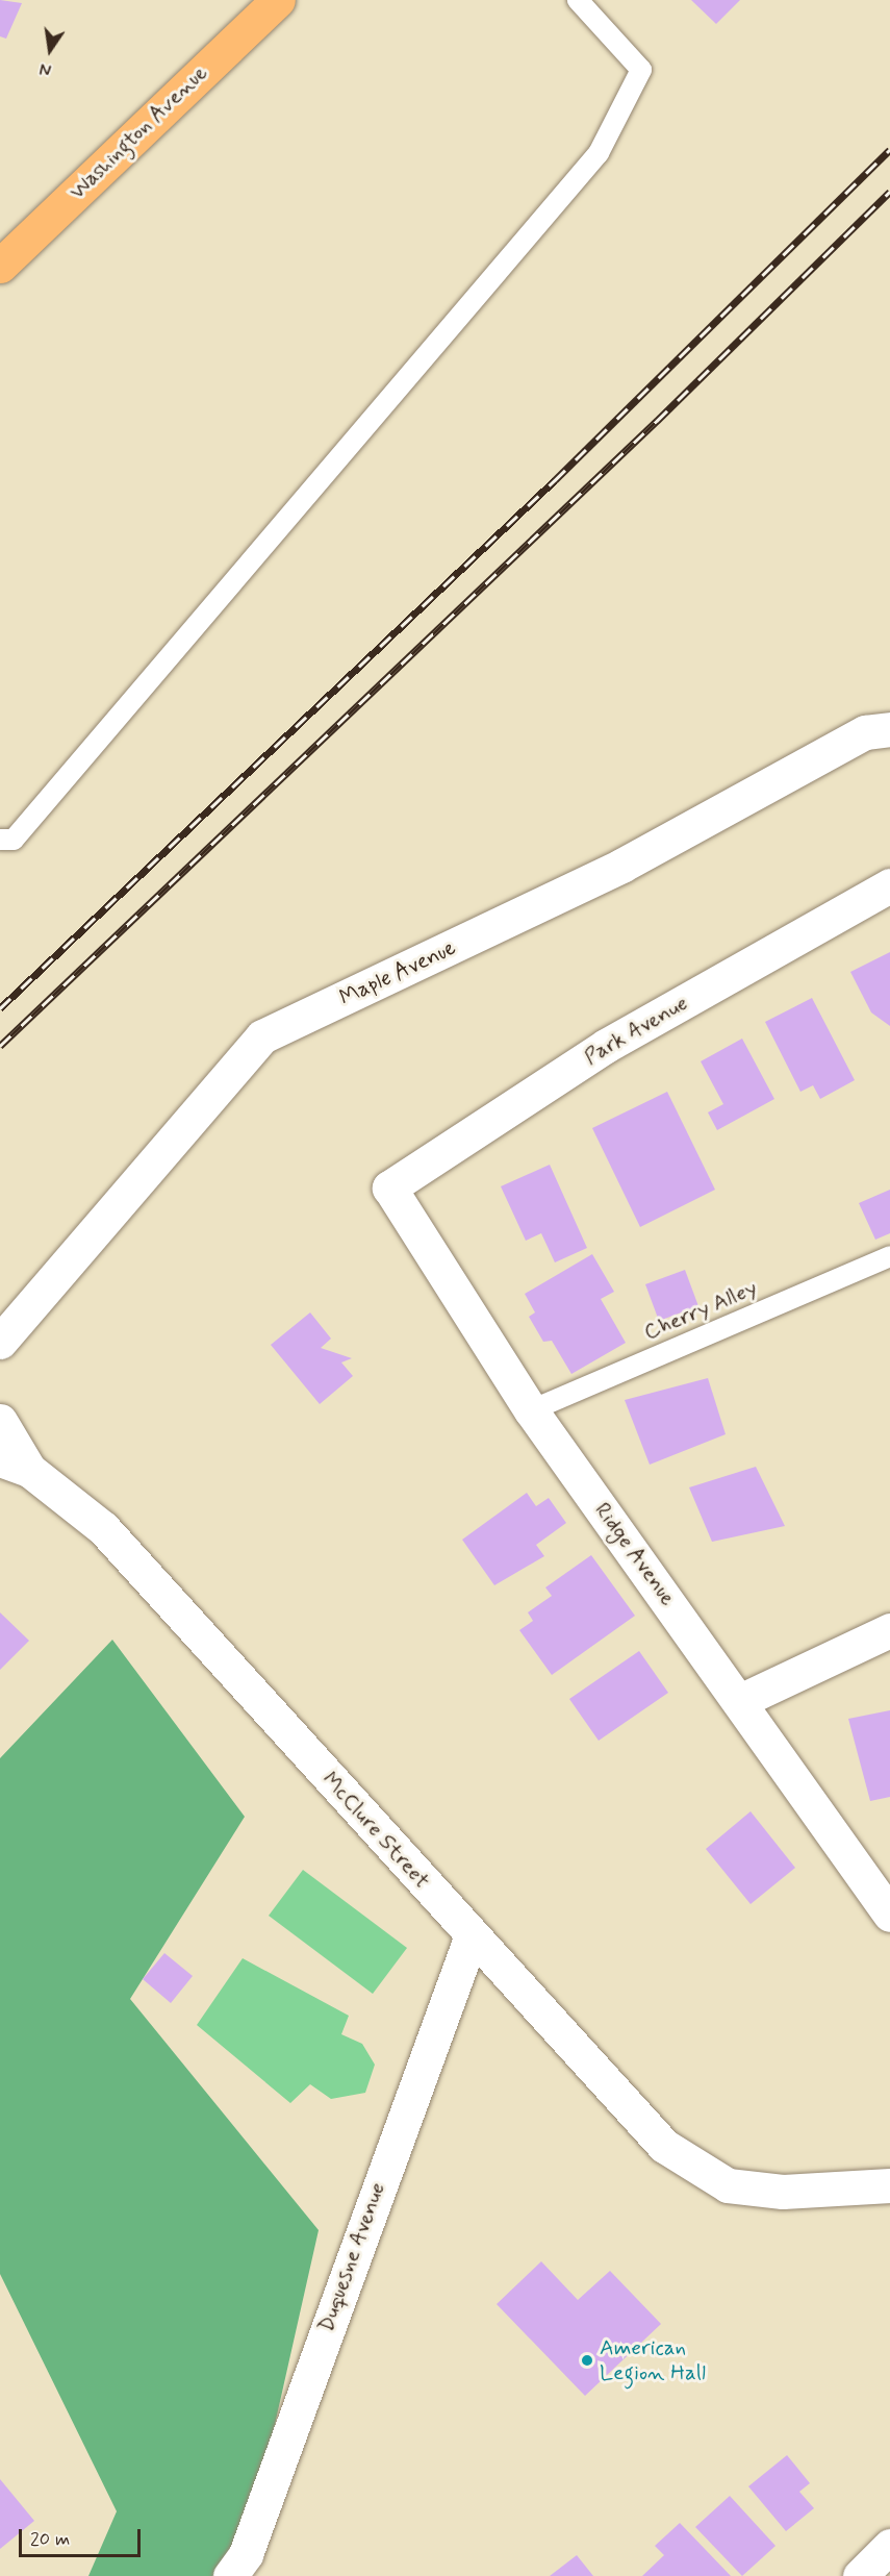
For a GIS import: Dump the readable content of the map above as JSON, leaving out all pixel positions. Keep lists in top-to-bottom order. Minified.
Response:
{"streets":{"main road":["Washington Avenue"],"street":["Maple Avenue","Park Avenue","Ridge Avenue","McClure Street","Duquesne Avenue"],"lane":["Cherry Alley"]},"crossings":[["Park Avenue","Ridge Avenue"],["Cherry Alley","Ridge Avenue"],["McClure Street","Duquesne Avenue"]],"places":["American Legion Hall"],"scale_bar":"20 m","north":"bottom"}
